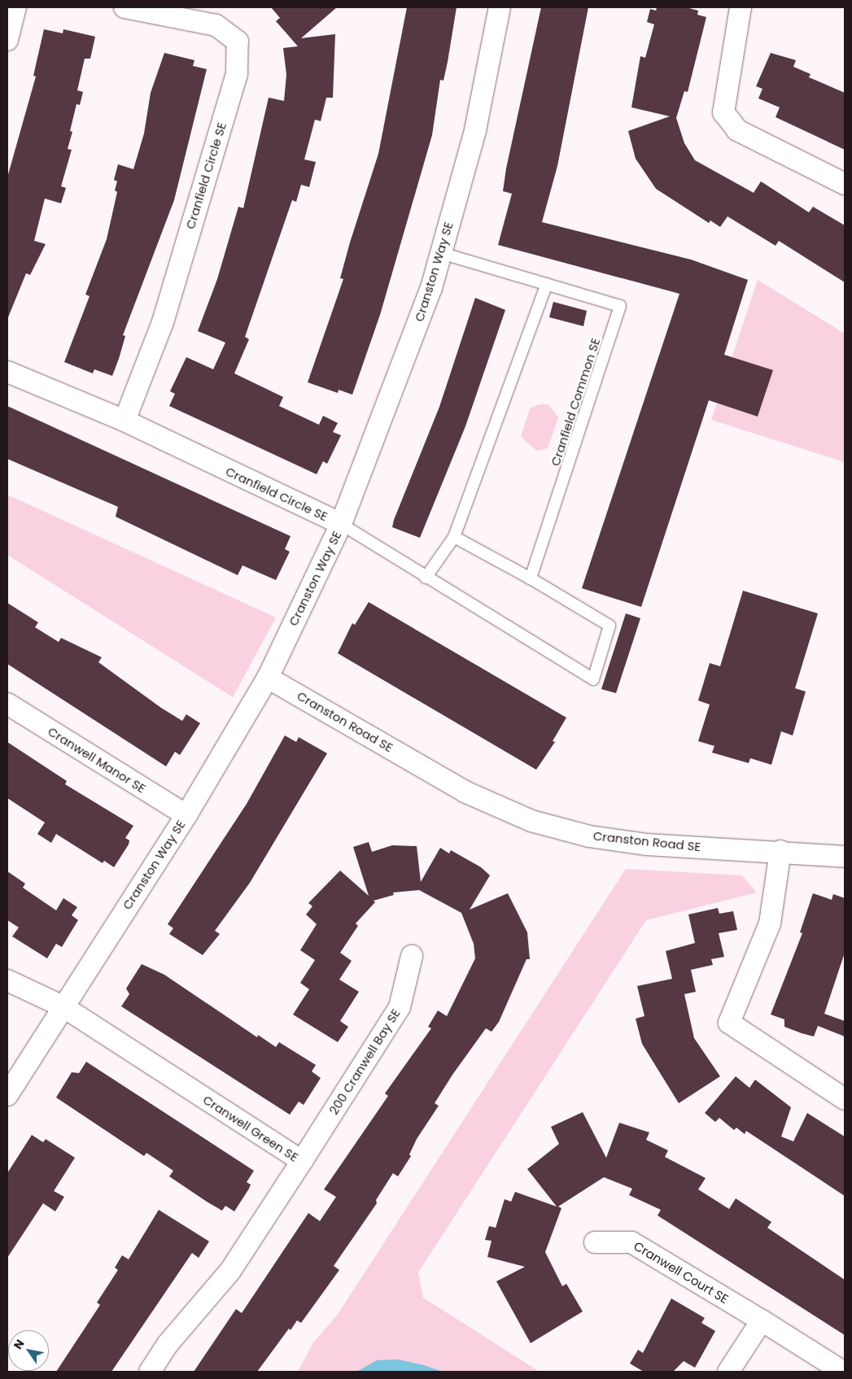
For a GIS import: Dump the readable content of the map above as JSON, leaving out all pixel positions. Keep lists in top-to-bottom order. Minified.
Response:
{"streets":{"street":["Cranfield Circle SE","Cranston Way SE","Cranston Road SE","Cranwell Manor SE","200 Cranwell Bay SE","Cranwell Green SE","Cranwell Court SE"],"lane":["Cranfield Common SE"]},"crossings":[["Cranfield Circle SE","Cranston Way SE"],["Cranston Way SE","Cranfield Common SE"],["Cranston Way SE","Cranston Road SE"],["Cranston Way SE","Cranwell Manor SE"],["Cranston Way SE","Cranwell Green SE"],["200 Cranwell Bay SE","Cranwell Green SE"]],"north":"top left"}
